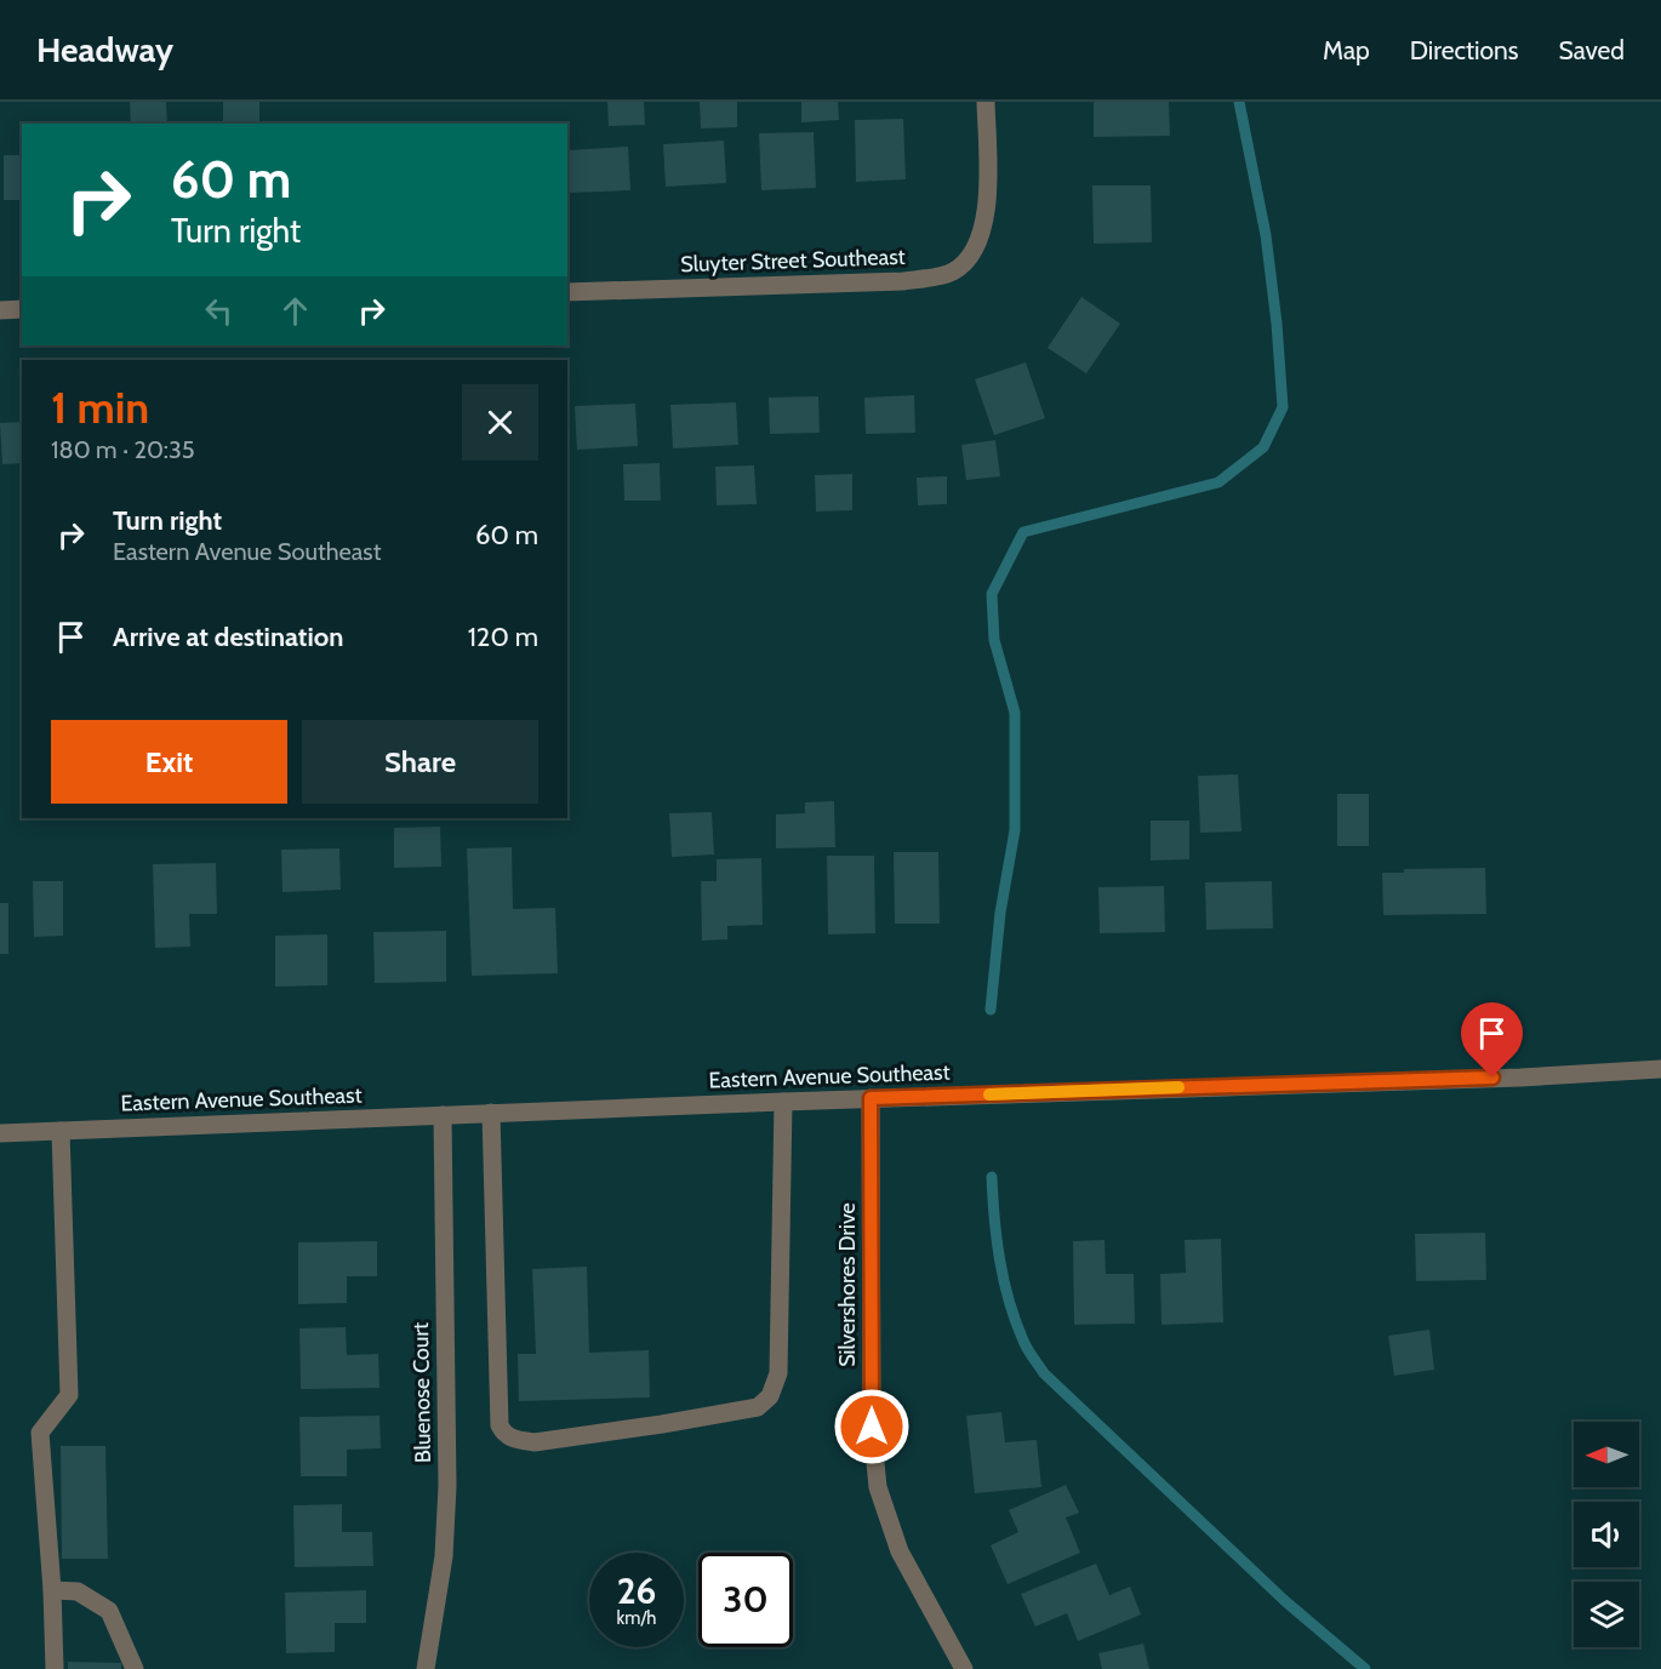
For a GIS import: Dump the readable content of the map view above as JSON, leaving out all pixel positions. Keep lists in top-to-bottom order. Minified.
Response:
{"streets":{"street":["Sluyter Street Southeast","Eastern Avenue Southeast","Silvershores Drive","Bluenose Court"]},"crossings":[["Eastern Avenue Southeast","Silvershores Drive"],["Eastern Avenue Southeast","Bluenose Court"]],"north":"left","page":{"header":"Headway","nav":["Map","Directions","Saved"],"turn":["60 m","Turn right"],"heading":["1 min","180 m · 20:35"],"list":[{"name":"Turn right","note":"Eastern Avenue Southeast","value":"60 m"},{"name":"Arrive at destination","value":"120 m"}],"buttons":["Exit","Share"],"speed":"26 km/h","limit":"30"}}
